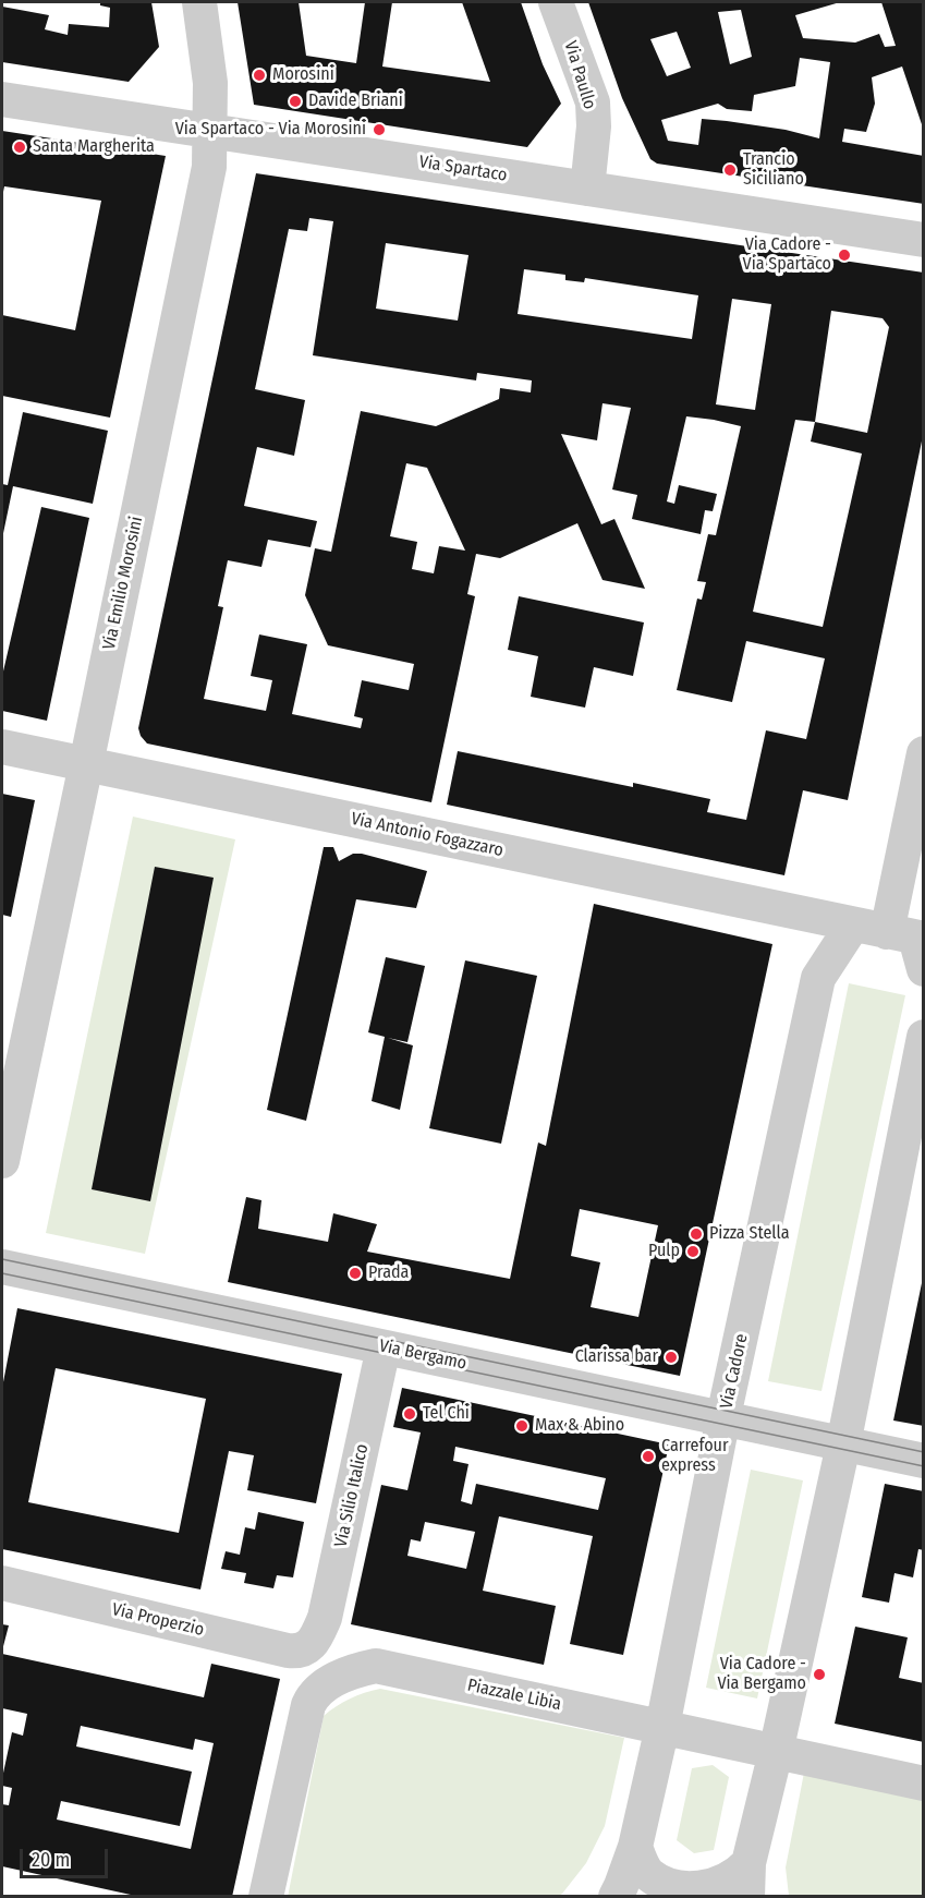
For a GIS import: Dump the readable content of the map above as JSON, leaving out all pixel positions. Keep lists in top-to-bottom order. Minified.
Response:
{"streets":{"street":["Via Paullo","Via Spartaco","Via Emilio Morosini","Via Antonio Fogazzaro","Via Bergamo","Via Cadore","Via Silio Italico","Via Properzio","Piazzale Libia"]},"crossings":[["Via Paullo","Via Spartaco"],["Via Spartaco","Via Emilio Morosini"],["Via Emilio Morosini","Via Antonio Fogazzaro"],["Via Antonio Fogazzaro","Via Cadore"],["Via Bergamo","Via Cadore"],["Via Bergamo","Via Silio Italico"],["Via Cadore","Piazzale Libia"],["Via Silio Italico","Via Properzio"]],"places":["Morosini","Davide Briani","Via Spartaco - Via Morosini","Santa Margherita","Trancio Siciliano","Via Cadore - Via Spartaco","Pizza Stella","Pulp","Prada","Clarissa bar","Tel Chi","Max & Abino","Carrefour express","Via Cadore - Via Bergamo"],"scale_bar":"20 m"}
